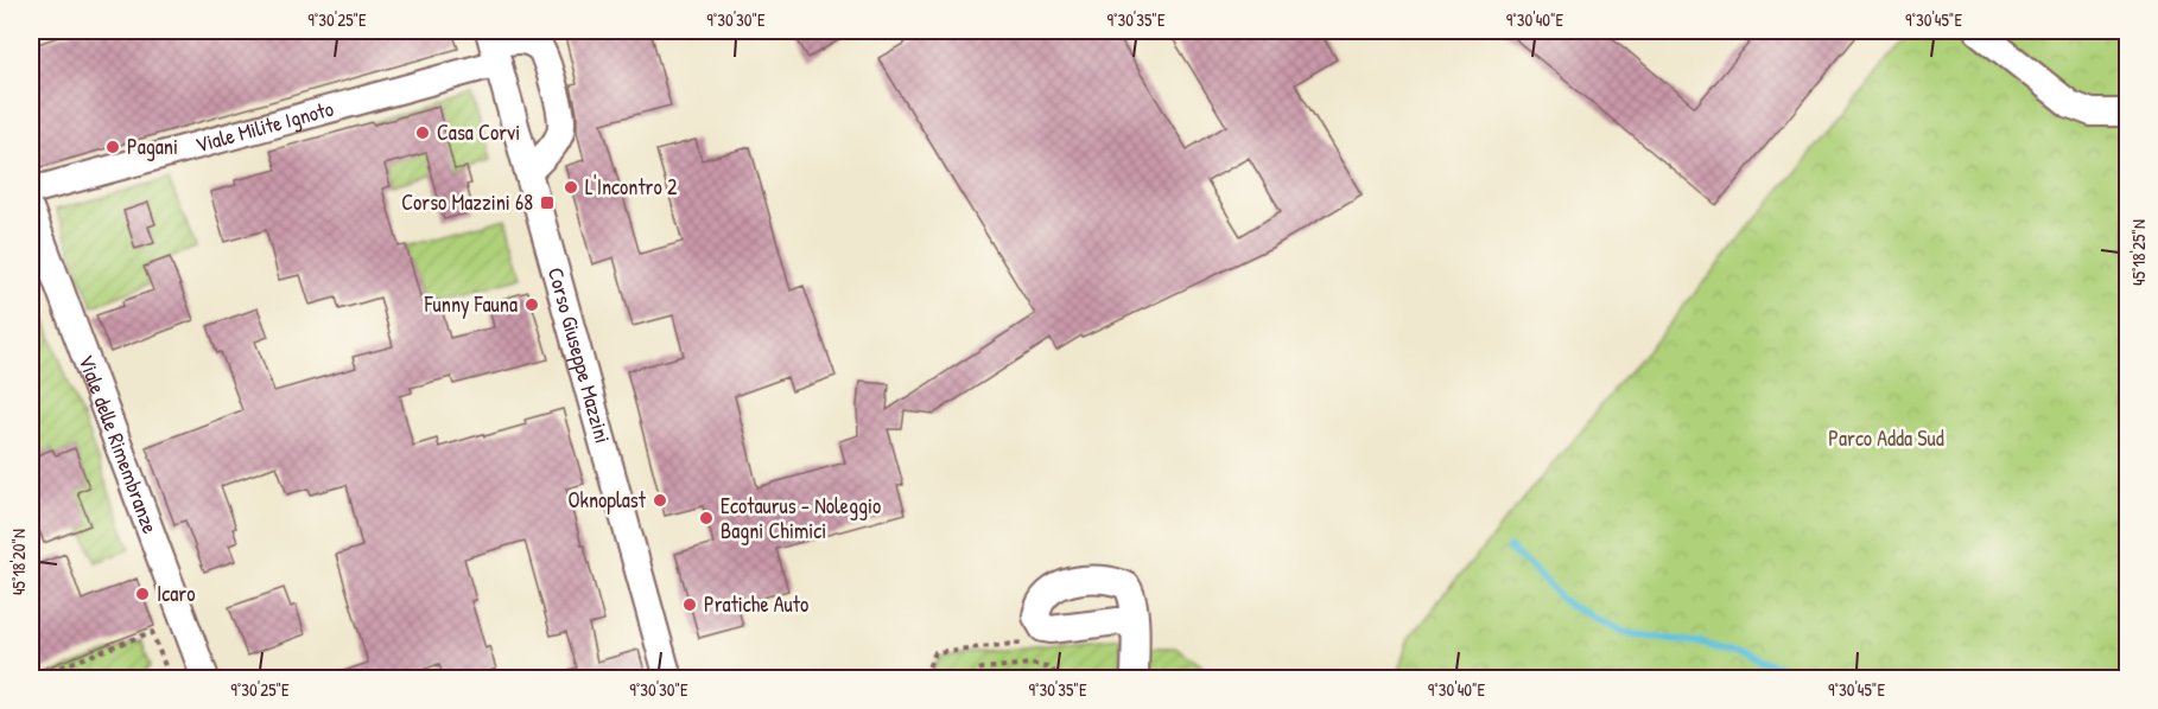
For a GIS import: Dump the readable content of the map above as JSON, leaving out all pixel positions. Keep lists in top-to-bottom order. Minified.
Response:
{"streets":{"street":["Viale Milite Ignoto","Corso Giuseppe Mazzini","Viale delle Rimembranze"]},"crossings":[["Viale Milite Ignoto","Corso Giuseppe Mazzini"]],"parks":["Parco Adda Sud"],"places":{"other":["Casa Corvi","Pagani","L'Incontro 2","Funny Fauna","Oknoplast","Ecotaurus - Noleggio Bagni Chimici","Icaro","Pratiche Auto"],"transit":["Corso Mazzini 68"]},"coordinates":["9°30'25\"E","9°30'30\"E","9°30'35\"E","9°30'40\"E","9°30'45\"E","45°18'25\"N","45°18'20\"N"]}
